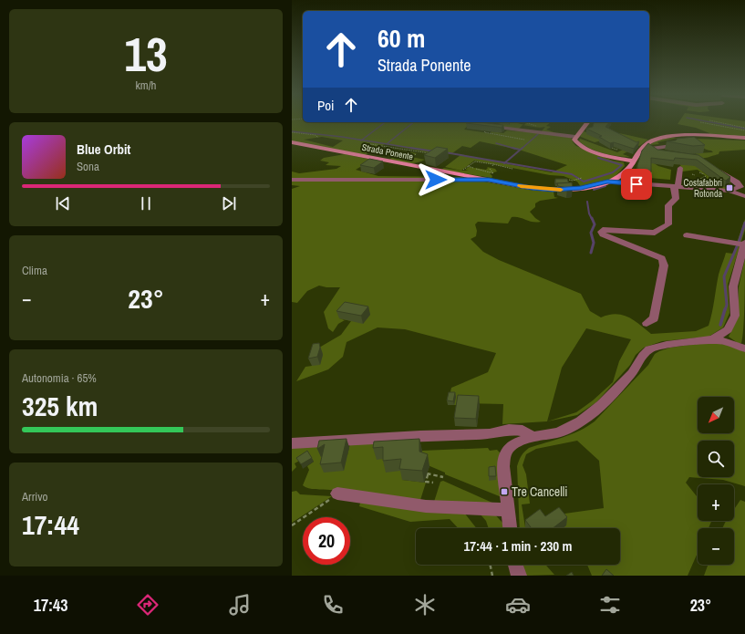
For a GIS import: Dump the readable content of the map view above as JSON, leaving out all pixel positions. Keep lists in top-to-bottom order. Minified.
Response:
{"streets":{"main road":["Strada Ponente"]},"places":{"transit":["Costafabbri Rotonda","Tre Cancelli"]},"north":"bottom left","page":{"tile":[["13","km/h"],"Clima",["Autonomia · 65%","325 km"],["Arrivo","17:44"]],"turn":["60 m","Strada Ponente"],"then":"Poi","song":["Blue Orbit","Sona"],"heat":["−","23°","+"],"map_buttons":["+","−"],"limit":"20","trip":"17:44 · 1 min · 230 m","tabs":["17:43","23°"]}}
